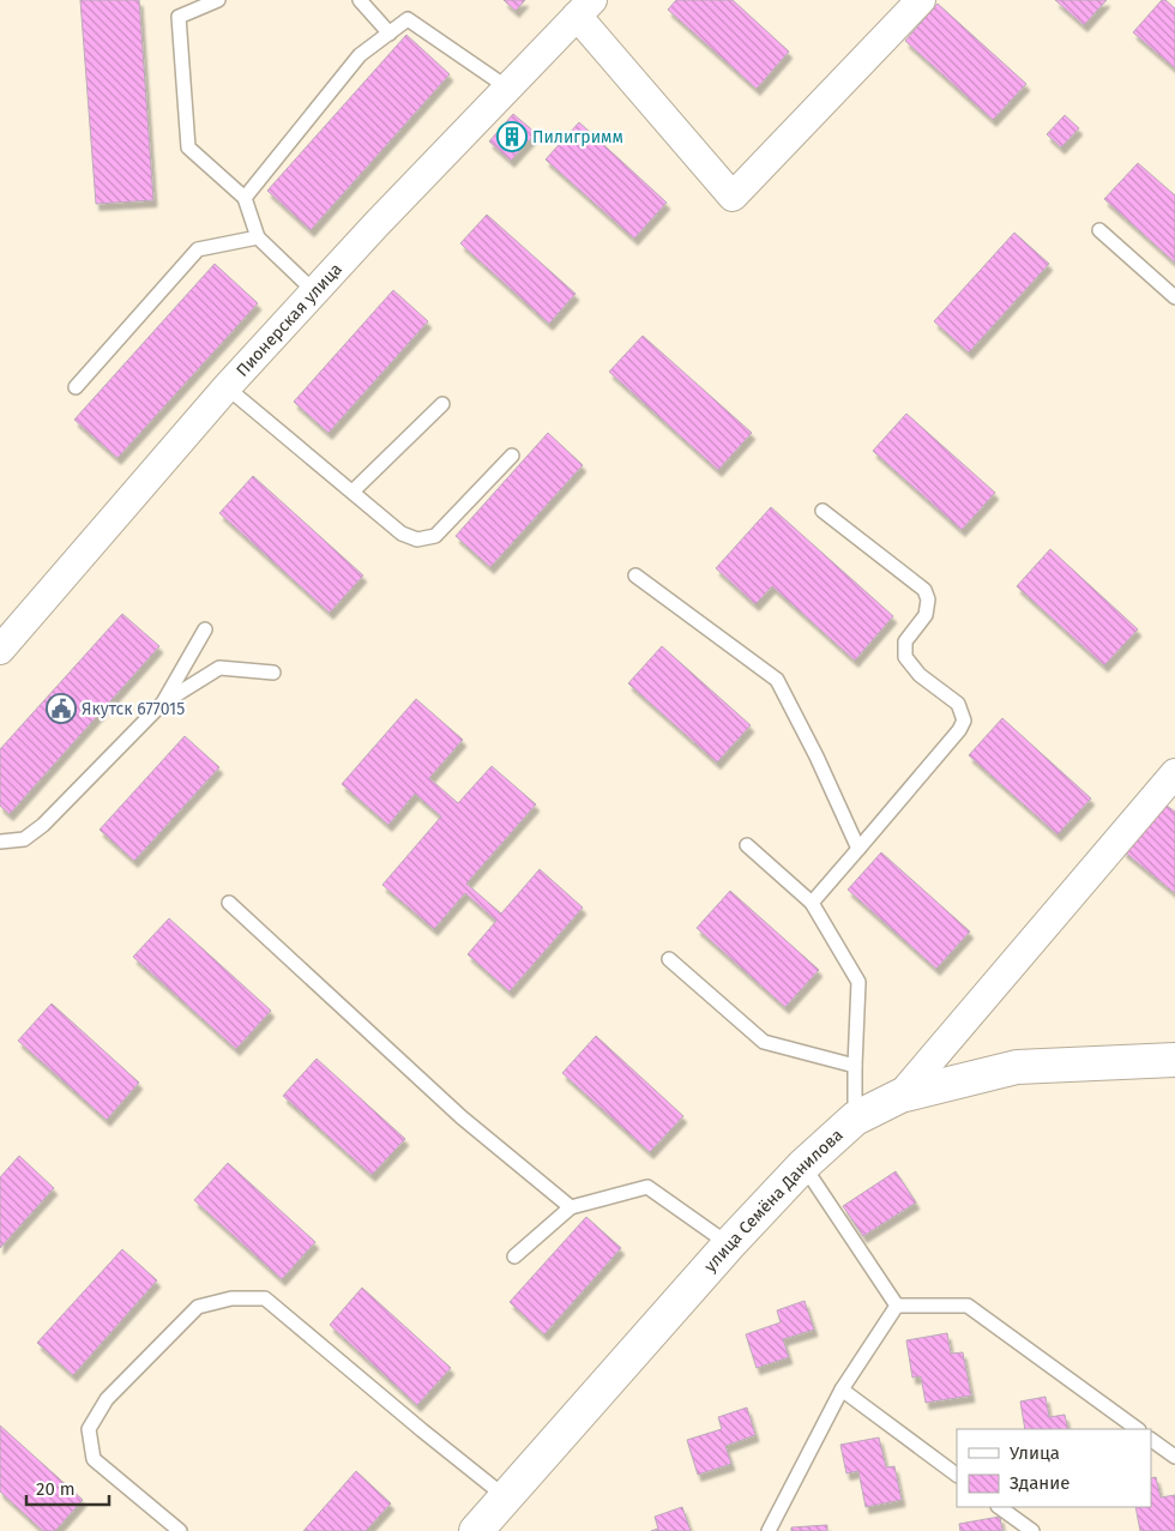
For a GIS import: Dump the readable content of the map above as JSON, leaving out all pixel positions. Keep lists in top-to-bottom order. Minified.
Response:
{"streets":{"street":["Пионерская улица","улица Семёна Данилова"]},"places":{"building":["Пилигримм"],"public building":["Якутск 677015"]},"legend":["Улица","Здание"],"scale_bar":"20 m"}
